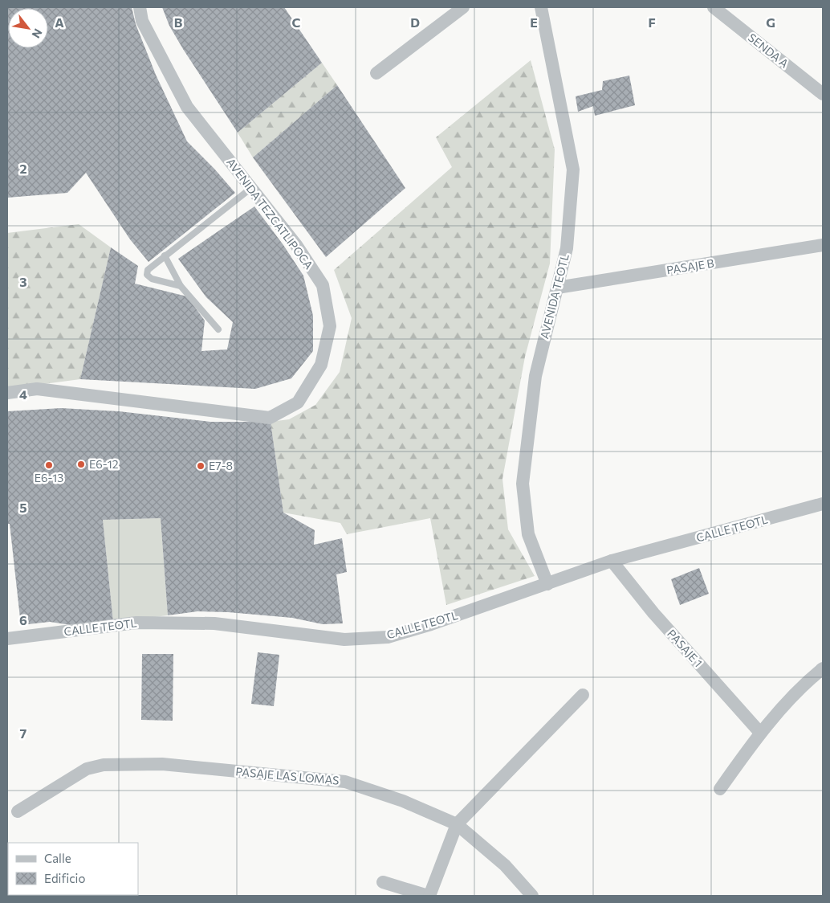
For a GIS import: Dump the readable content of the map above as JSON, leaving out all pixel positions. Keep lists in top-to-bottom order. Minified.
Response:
{"streets":{"street":["SENDA A","AVENIDA TEZCATLIPOCA","PASAJE B","AVENIDA TEOTL","CALLE TEOTL","PASAJE 1","PASAJE LAS LOMAS"]},"crossings":[["PASAJE B","AVENIDA TEOTL"],["AVENIDA TEOTL","CALLE TEOTL"],["CALLE TEOTL","PASAJE 1"]],"places":["E6-12","E6-13","E7-8"],"legend":["Calle","Edificio"],"north":"bottom right","grid":{"columns":["A","B","C","D","E","F","G"],"rows":["2","3","4","5","6","7"]}}
